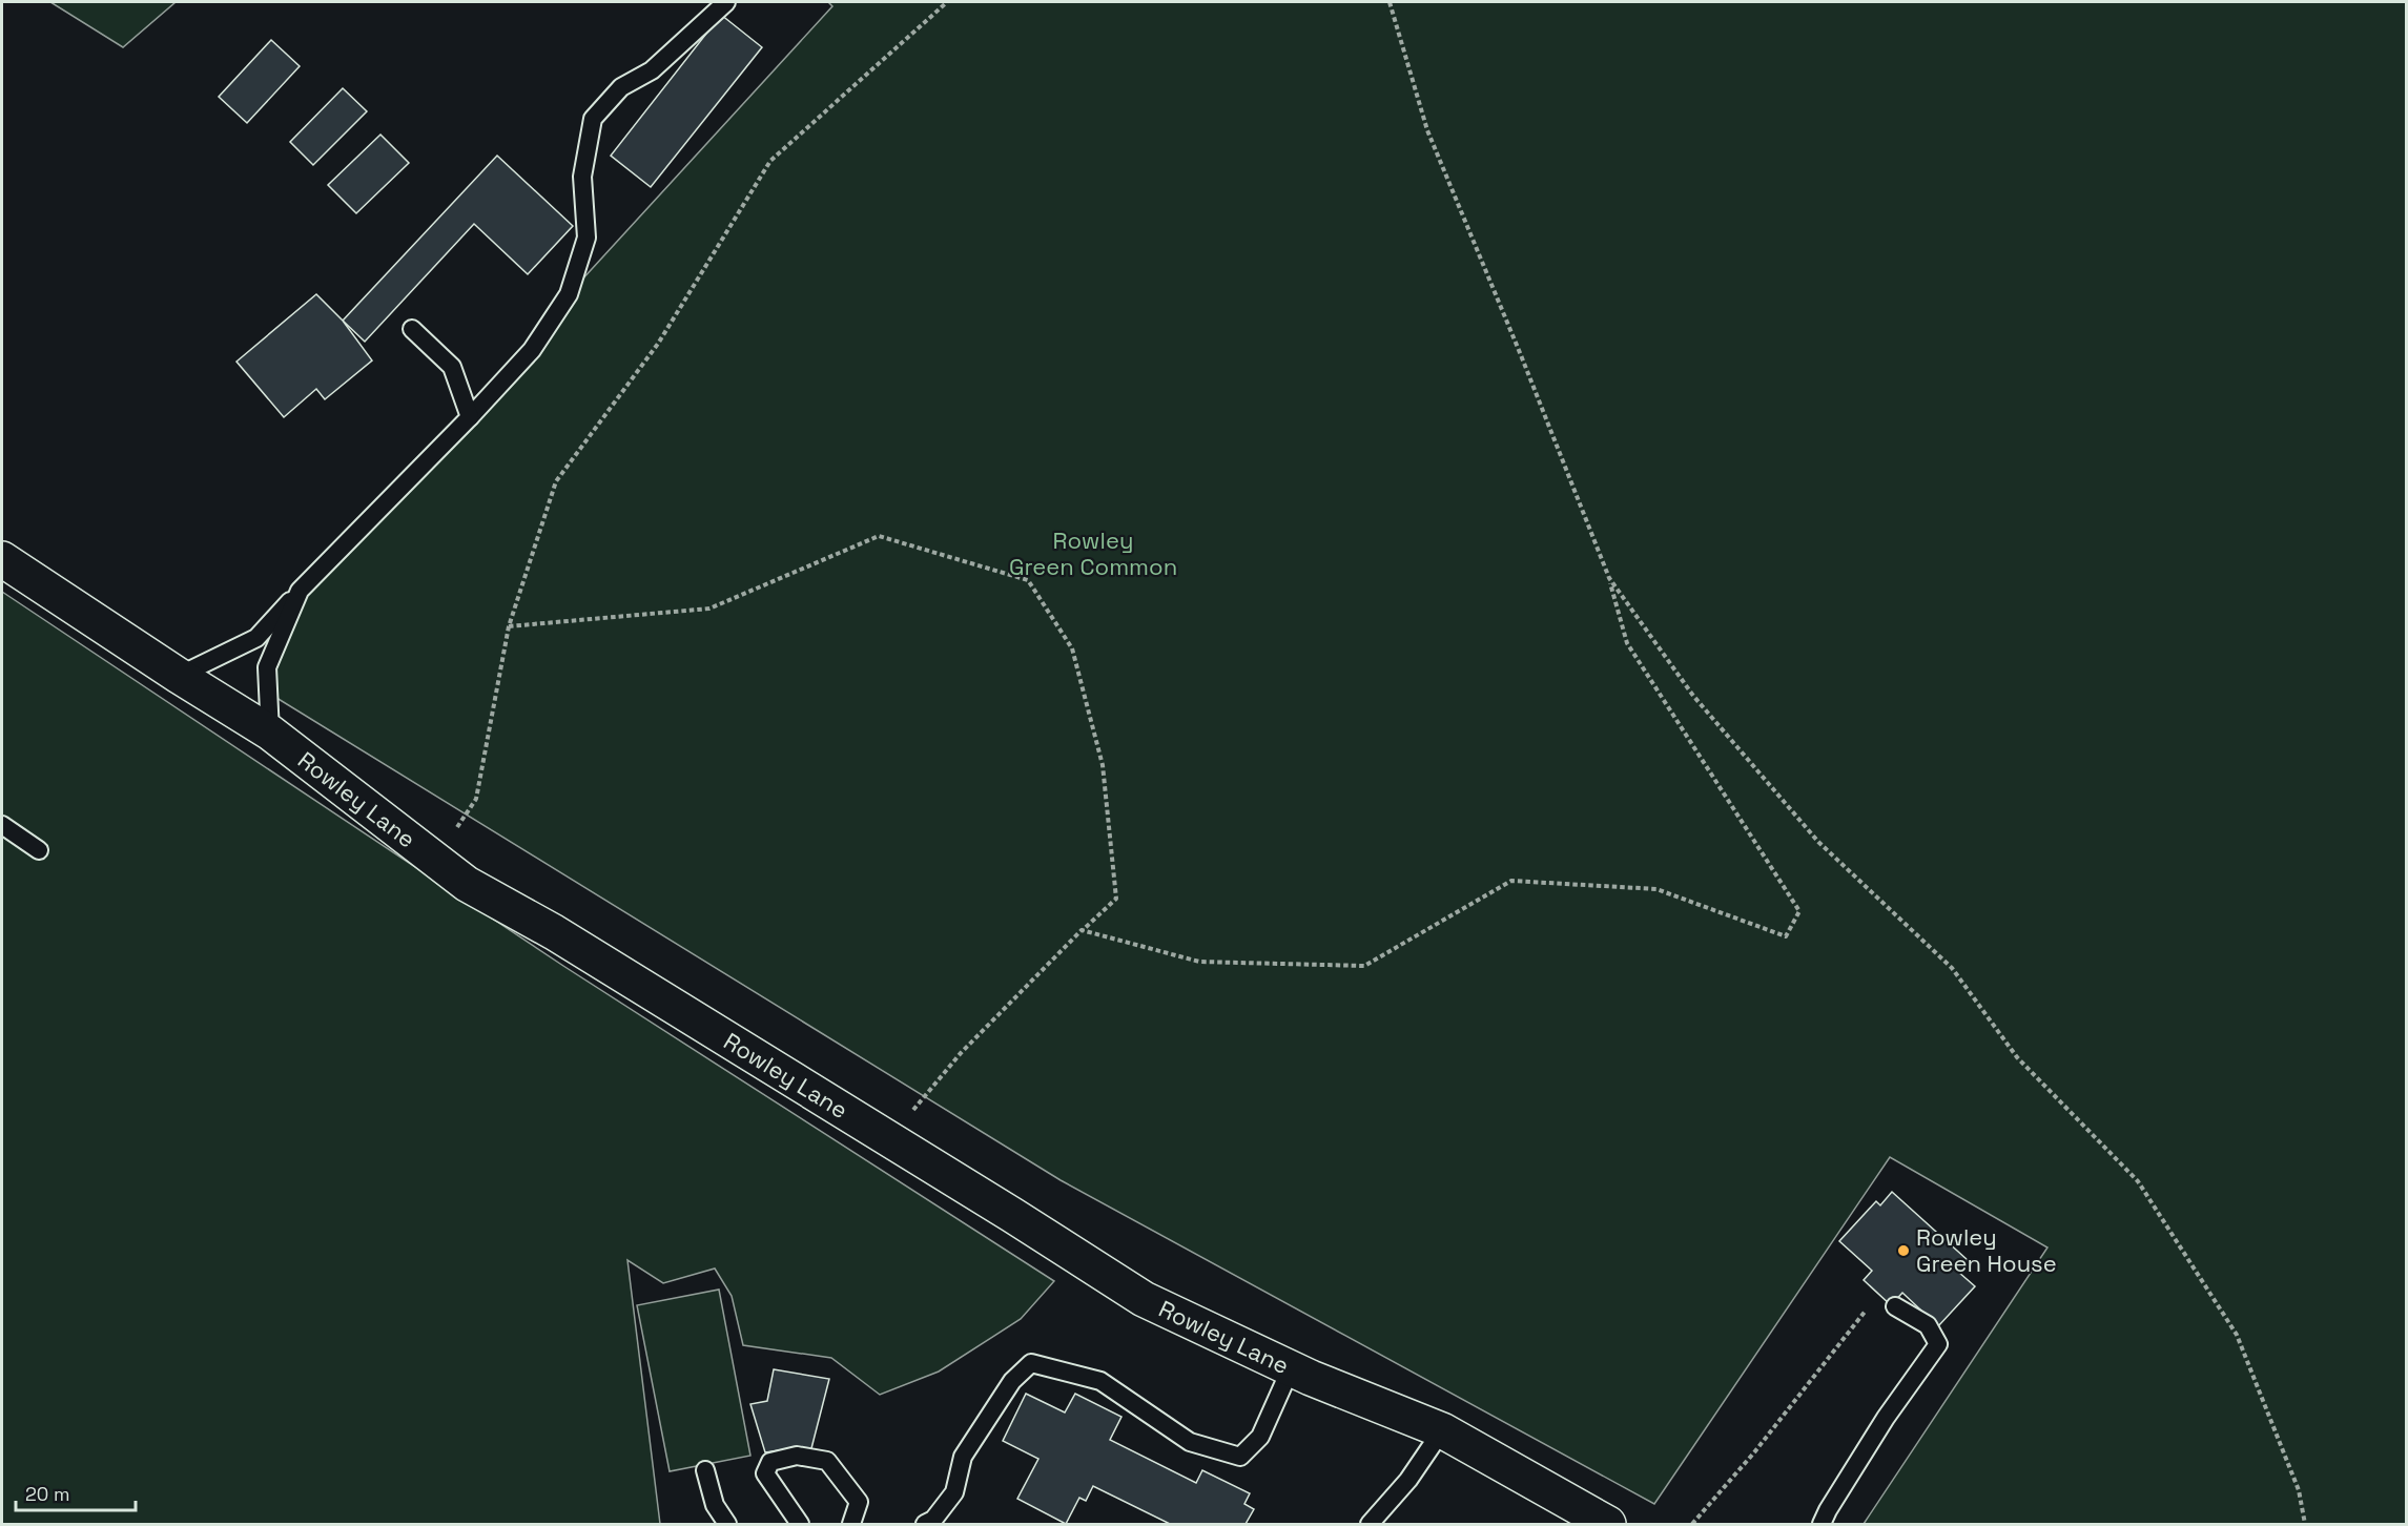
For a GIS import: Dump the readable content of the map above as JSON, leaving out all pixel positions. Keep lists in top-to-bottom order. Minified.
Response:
{"streets":{"street":["Rowley Lane"]},"parks":["Rowley Green Common"],"places":["Rowley Green House"],"scale_bar":"20 m"}
